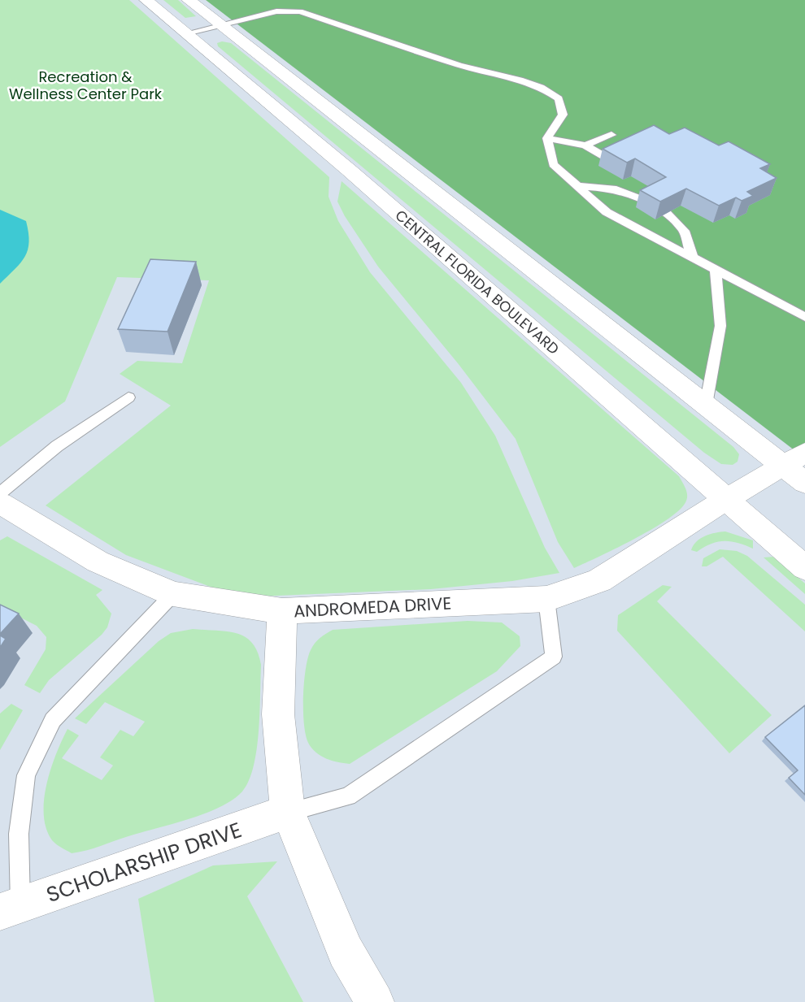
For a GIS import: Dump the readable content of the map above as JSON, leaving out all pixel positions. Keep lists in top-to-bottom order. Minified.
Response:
{"streets":{"street":["CENTRAL FLORIDA BOULEVARD","ANDROMEDA DRIVE","SCHOLARSHIP DRIVE"]},"crossings":[["CENTRAL FLORIDA BOULEVARD","ANDROMEDA DRIVE"],["ANDROMEDA DRIVE","SCHOLARSHIP DRIVE"]],"parks":["Recreation & Wellness Center Park"]}
